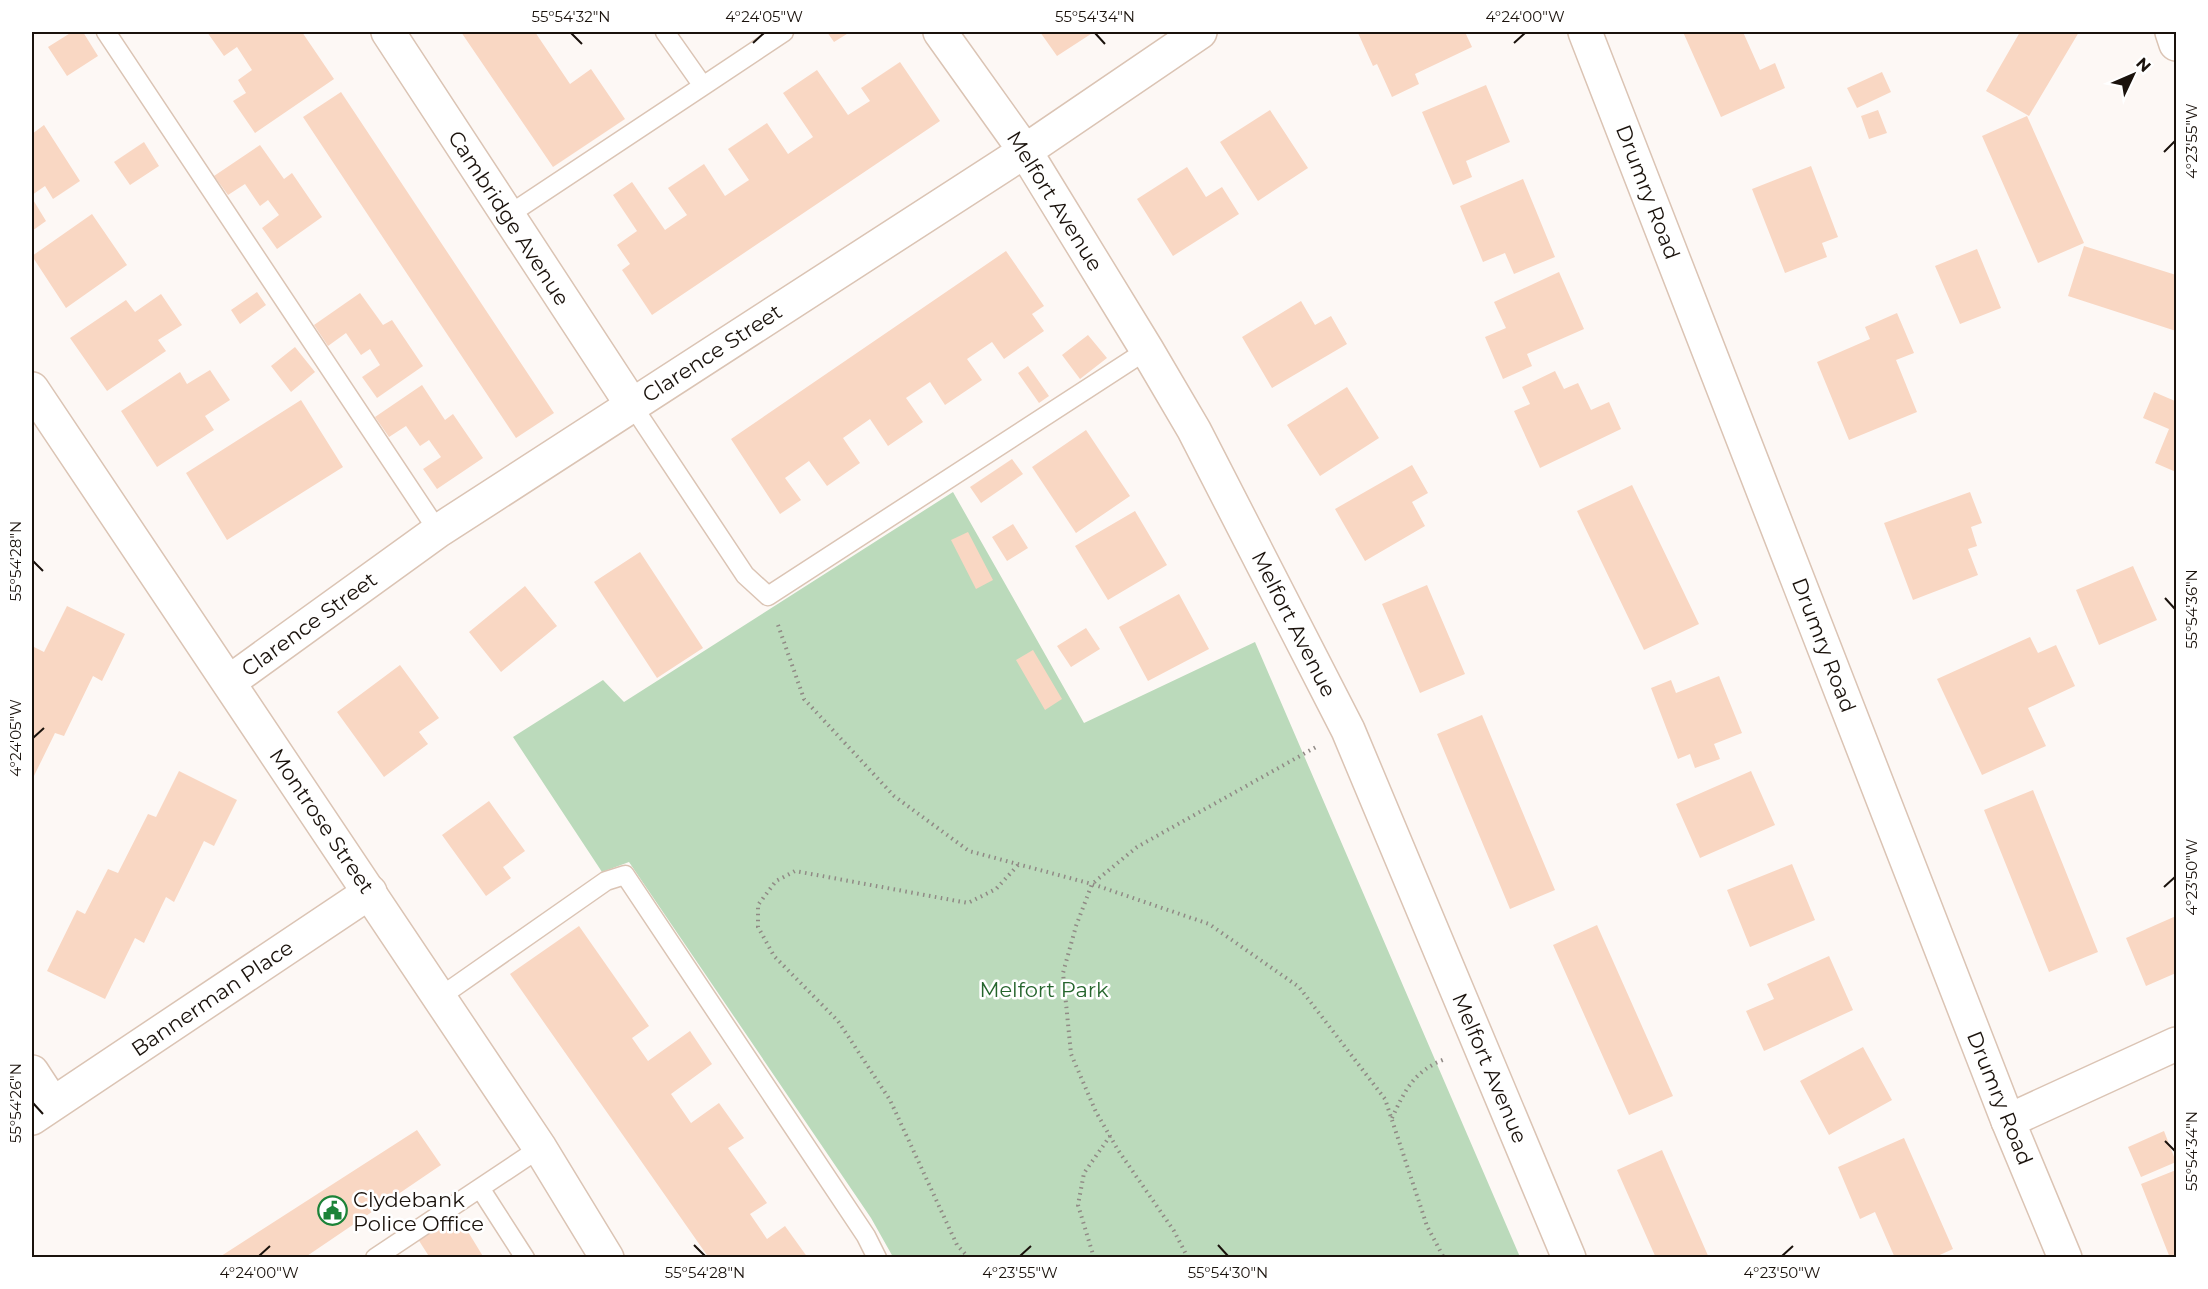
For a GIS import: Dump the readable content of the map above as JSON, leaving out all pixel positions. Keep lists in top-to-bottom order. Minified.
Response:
{"streets":{"street":["Drumry Road","Melfort Avenue","Cambridge Avenue","Clarence Street","Montrose Street","Bannerman Place"]},"crossings":[["Melfort Avenue","Clarence Street"],["Cambridge Avenue","Clarence Street"],["Clarence Street","Montrose Street"],["Montrose Street","Bannerman Place"]],"parks":["Melfort Park"],"places":{"public building":["Clydebank Police Office"]},"north":"top right","coordinates":["55°54'32\"N","4°24'05\"W","55°54'34\"N","4°24'00\"W","4°23'55\"W","55°54'28\"N","55°54'36\"N","4°23'50\"W","55°54'26\"N","55°54'30\"N"]}
